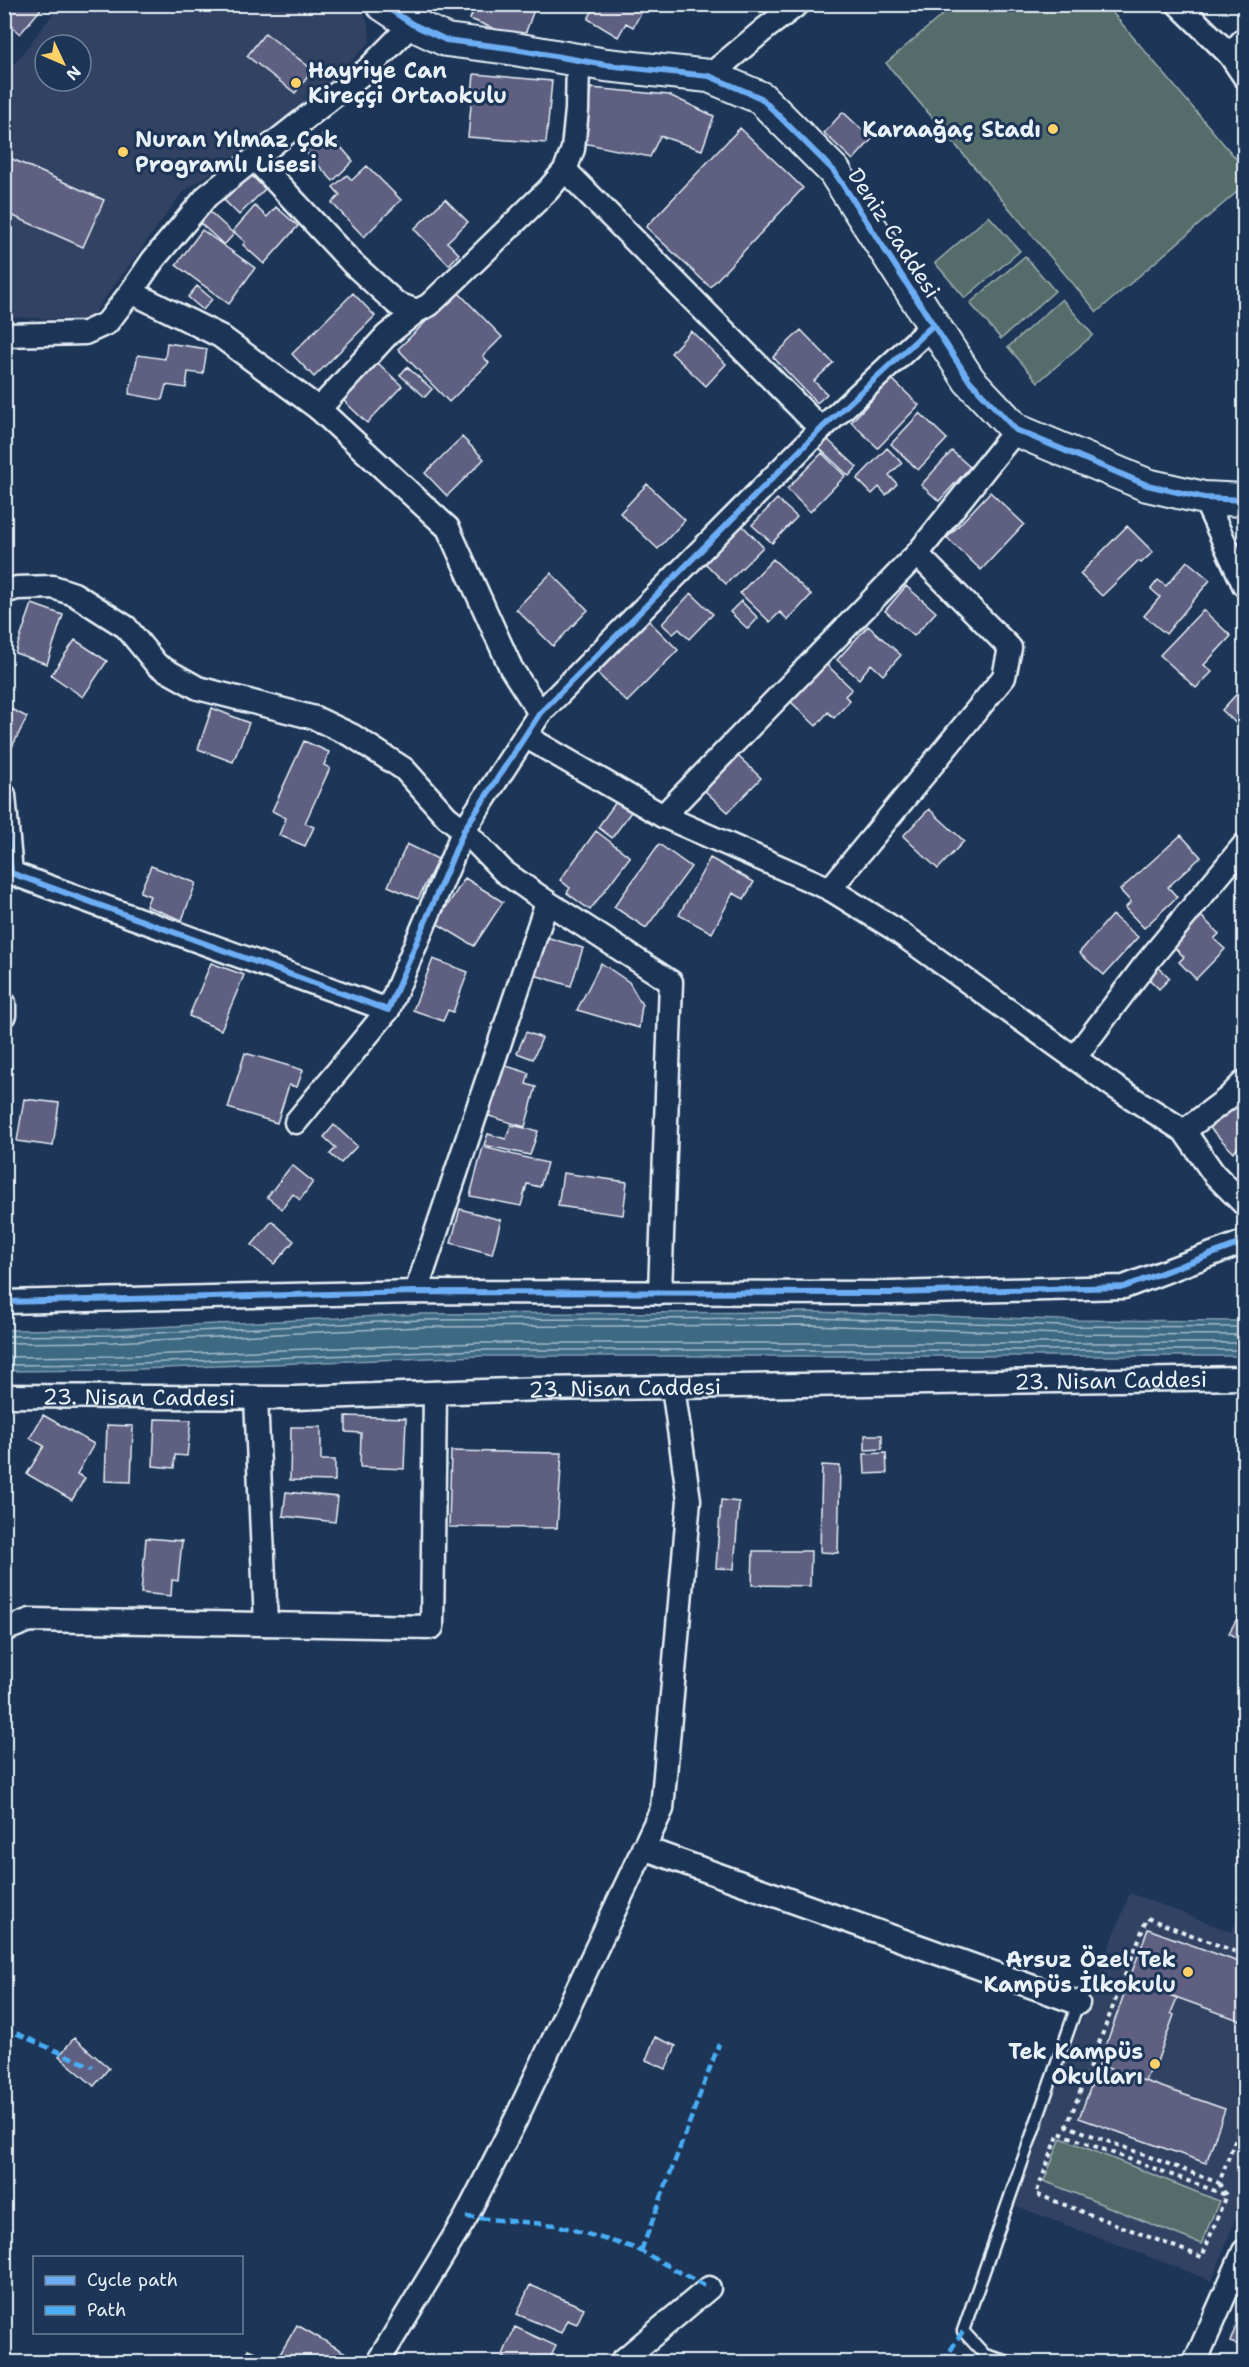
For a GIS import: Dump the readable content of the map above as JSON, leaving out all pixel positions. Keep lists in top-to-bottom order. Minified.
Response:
{"streets":{"street":["Deniz Caddesi","23. Nisan Caddesi"]},"places":["Hayriye Can Kireççi Ortaokulu","Karaağaç Stadı","Nuran Yılmaz Çok Programlı Lisesi","Arsuz Özel Tek Kampüs İlkokulu","Tek Kampüs Okulları"],"legend":["Cycle path","Path"],"north":"bottom right"}
